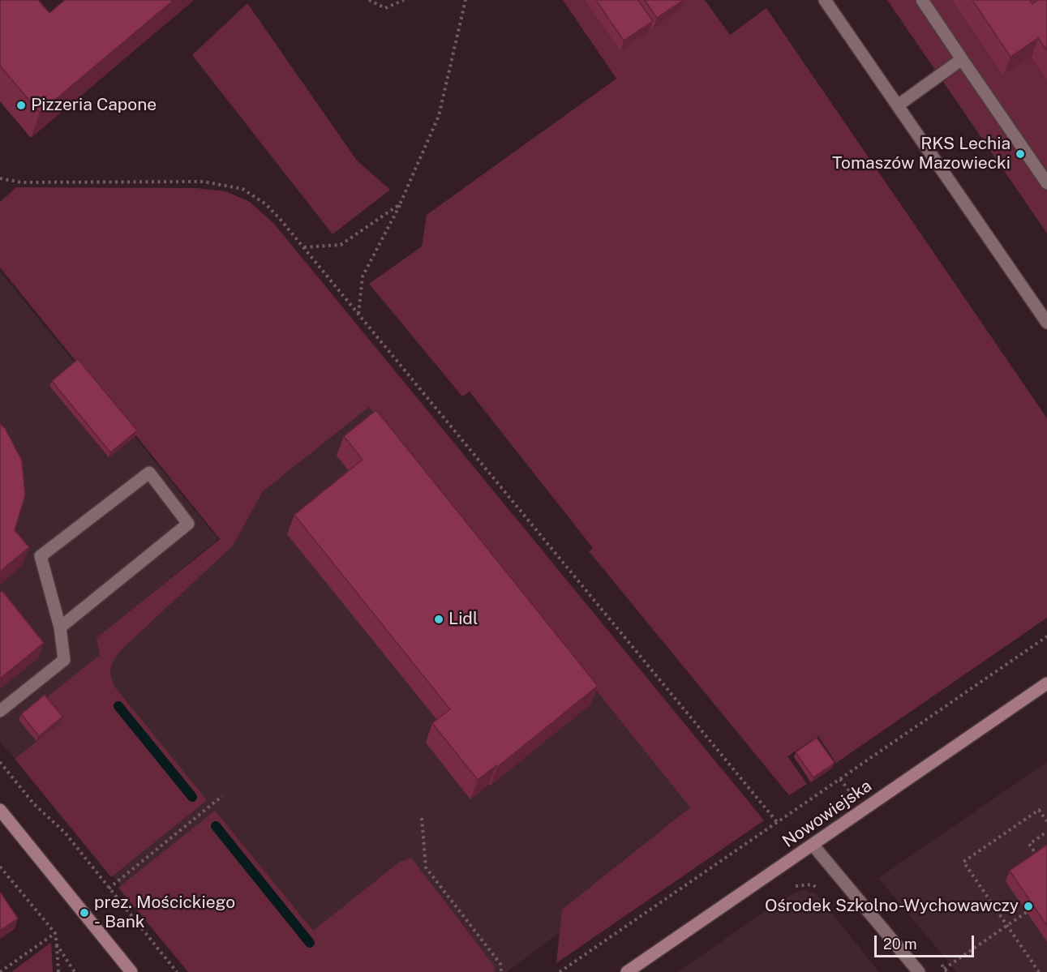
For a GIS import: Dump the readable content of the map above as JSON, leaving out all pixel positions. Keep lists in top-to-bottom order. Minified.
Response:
{"streets":{"street":["Nowowiejska"]},"places":["Pizzeria Capone","RKS Lechia Tomaszów Mazowiecki","Lidl","Ośrodek Szkolno-Wychowawczy","prez. Mościckiego - Bank"],"scale_bar":"20 m"}
